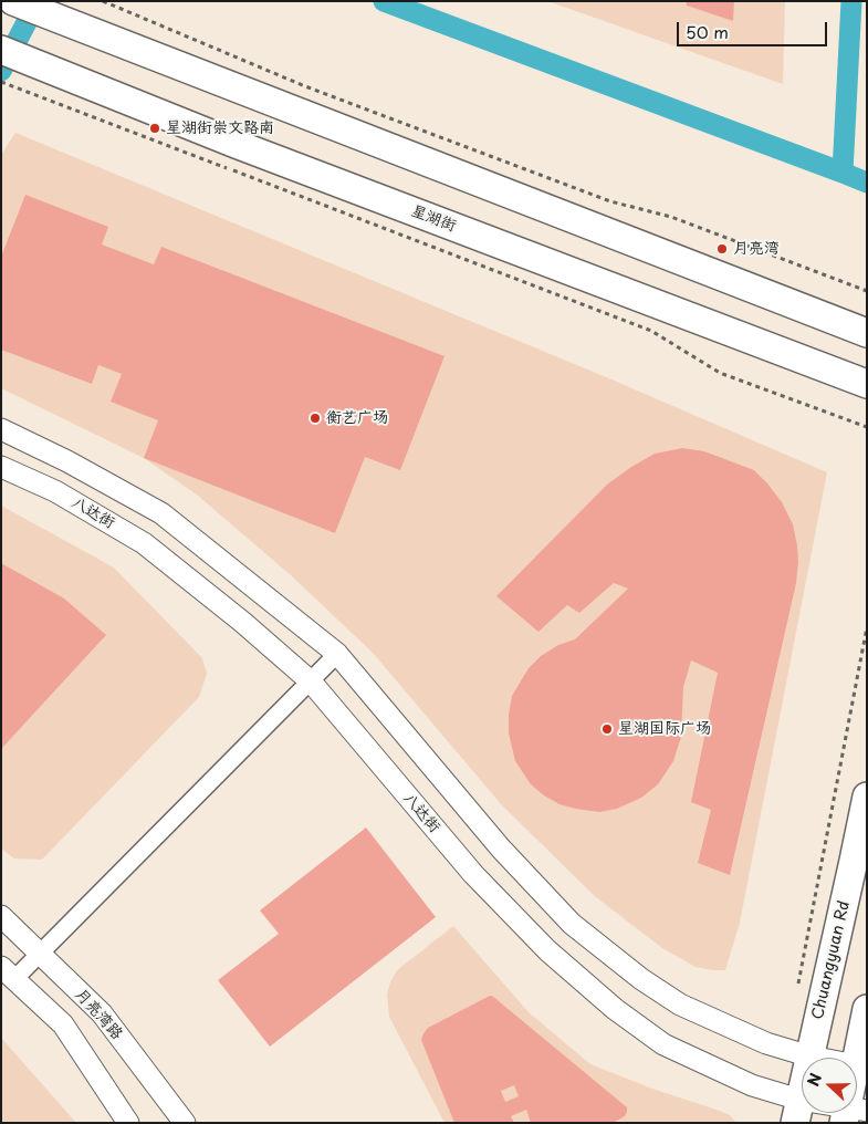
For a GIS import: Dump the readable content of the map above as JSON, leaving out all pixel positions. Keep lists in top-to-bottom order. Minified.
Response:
{"streets":{"main road":["星湖街","Chuangyuan Rd"],"street":["八达街","月亮湾路"]},"crossings":[["八达街","Chuangyuan Rd"]],"places":["星湖街崇文路南","月亮湾","衡艺广场","星湖国际广场"],"scale_bar":"50 m","north":"left"}
